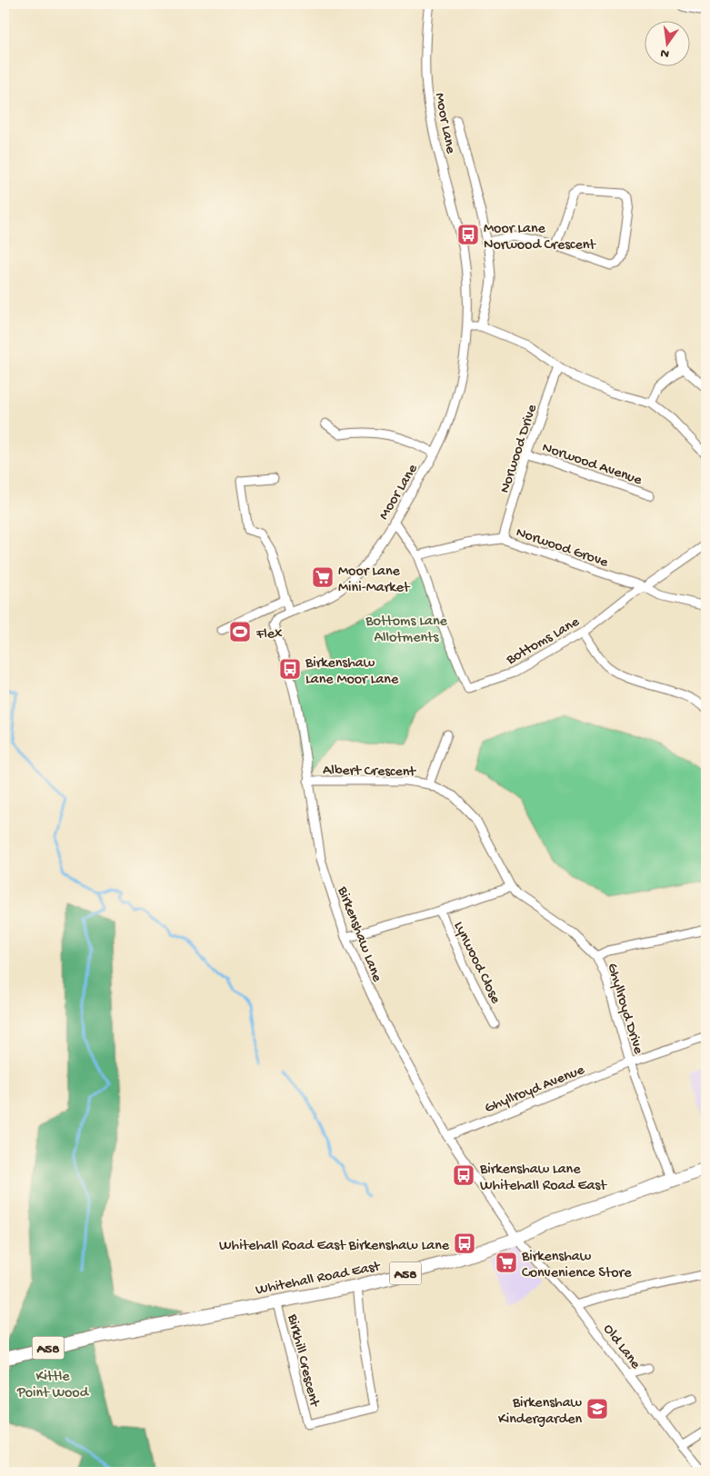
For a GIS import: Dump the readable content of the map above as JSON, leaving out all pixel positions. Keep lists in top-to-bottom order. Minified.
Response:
{"streets":{"main road":["A58","Whitehall Road East"],"street":["Moor Lane","Norwood Drive","Norwood Avenue","Norwood Grove","Bottoms Lane","Albert Crescent","Birkenshaw Lane","Lynwood Close","Ghyllroyd Drive","Ghyllroyd Avenue","Old Lane","Birkhill Crescent"]},"crossings":[["Moor Lane","Bottoms Lane"],["Moor Lane","Birkenshaw Lane"],["Norwood Drive","Norwood Avenue"],["Norwood Drive","Norwood Grove"],["Norwood Grove","Bottoms Lane"],["Albert Crescent","Birkenshaw Lane"],["Albert Crescent","Ghyllroyd Drive"],["Birkenshaw Lane","Ghyllroyd Avenue"],["Birkenshaw Lane","Whitehall Road East"],["Birkenshaw Lane","Old Lane"],["Ghyllroyd Drive","Ghyllroyd Avenue"],["Ghyllroyd Drive","Whitehall Road East"],["Whitehall Road East","Old Lane"],["Whitehall Road East","Birkhill Crescent"]],"parks":["Bottoms Lane Allotments","Kittle Point Wood"],"places":{"bus stop":["Moor Lane Norwood Crescent","Birkenshaw Lane Moor Lane","Birkenshaw Lane Whitehall Road East","Whitehall Road East Birkenshaw Lane"],"supermarket":["Moor Lane Mini-Market","Birkenshaw Convenience Store"],"sports":["Flex"],"school or university":["Birkenshaw Kindergarden"]},"north":"bottom"}
